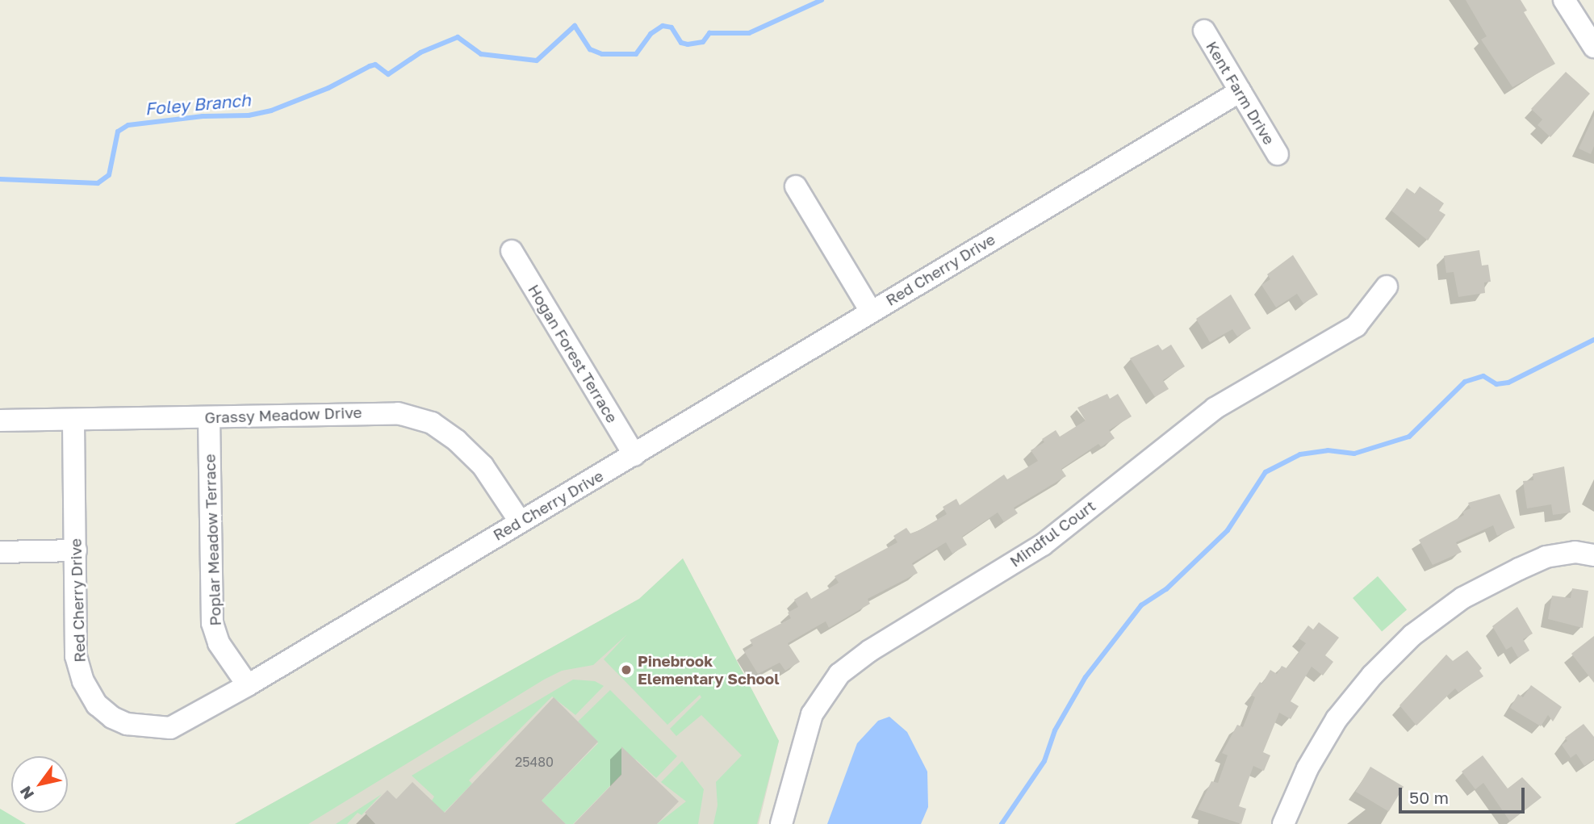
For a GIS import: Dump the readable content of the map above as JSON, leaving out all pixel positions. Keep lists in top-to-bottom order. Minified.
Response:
{"streets":{"street":["Kent Farm Drive","Red Cherry Drive","Hogan Forest Terrace","Grassy Meadow Drive","Mindful Court","Poplar Meadow Terrace"]},"crossings":[["Kent Farm Drive","Red Cherry Drive"],["Red Cherry Drive","Hogan Forest Terrace"],["Red Cherry Drive","Grassy Meadow Drive"],["Red Cherry Drive","Poplar Meadow Terrace"],["Grassy Meadow Drive","Poplar Meadow Terrace"]],"water":["Foley Branch"],"places":["Pinebrook Elementary School"],"house_numbers":["25480"],"scale_bar":"50 m","north":"bottom left"}
